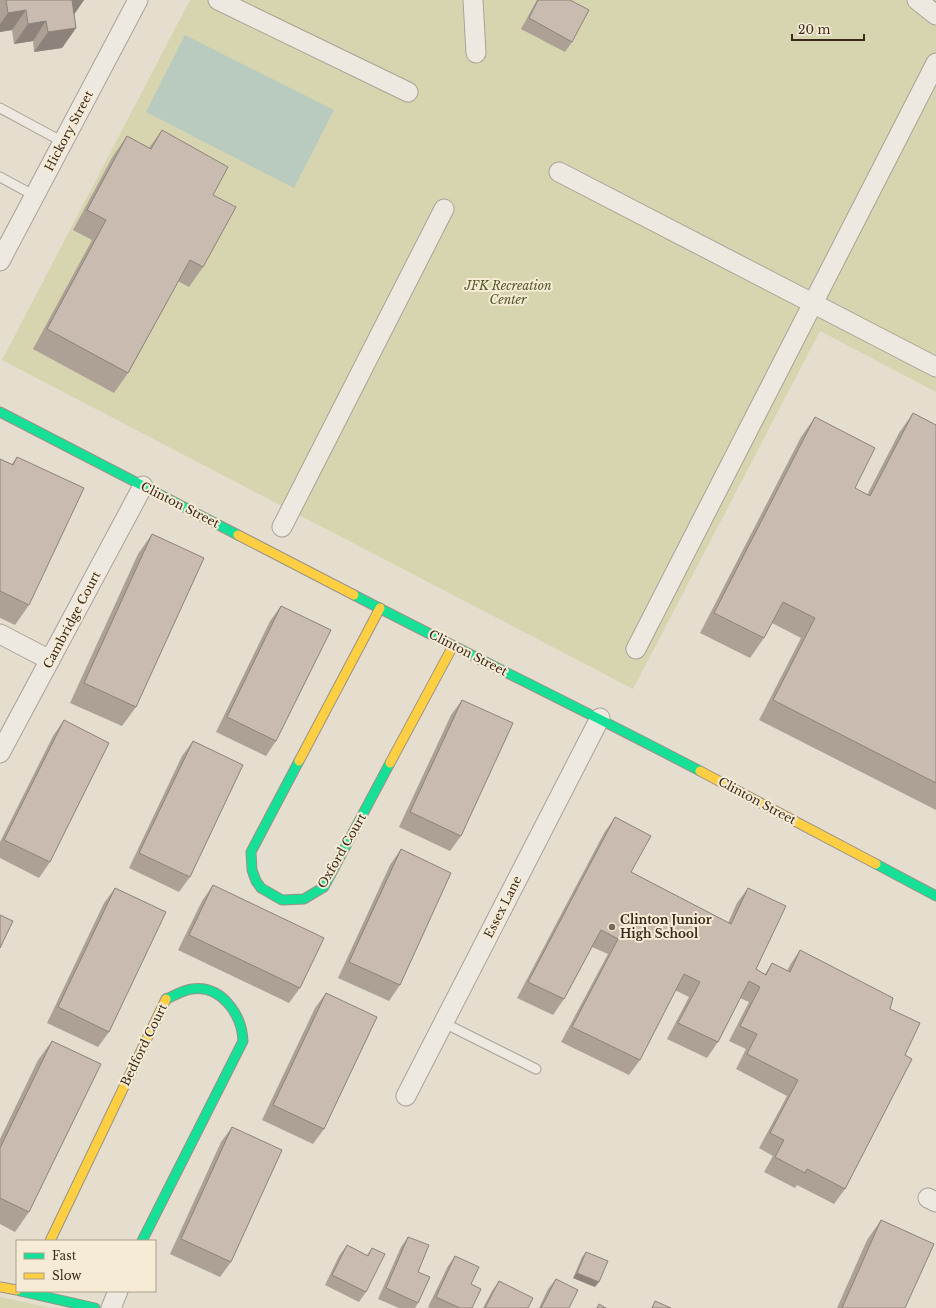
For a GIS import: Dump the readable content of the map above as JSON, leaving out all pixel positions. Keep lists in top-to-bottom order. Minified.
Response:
{"streets":{"street":["Hickory Street","Clinton Street","Cambridge Court","Oxford Court","Essex Lane","Bedford Court"]},"crossings":[["Clinton Street","Cambridge Court"],["Clinton Street","Oxford Court"],["Clinton Street","Essex Lane"]],"parks":["JFK Recreation Center"],"places":["Clinton Junior High School"],"legend":["Fast","Slow"],"scale_bar":"20 m"}
